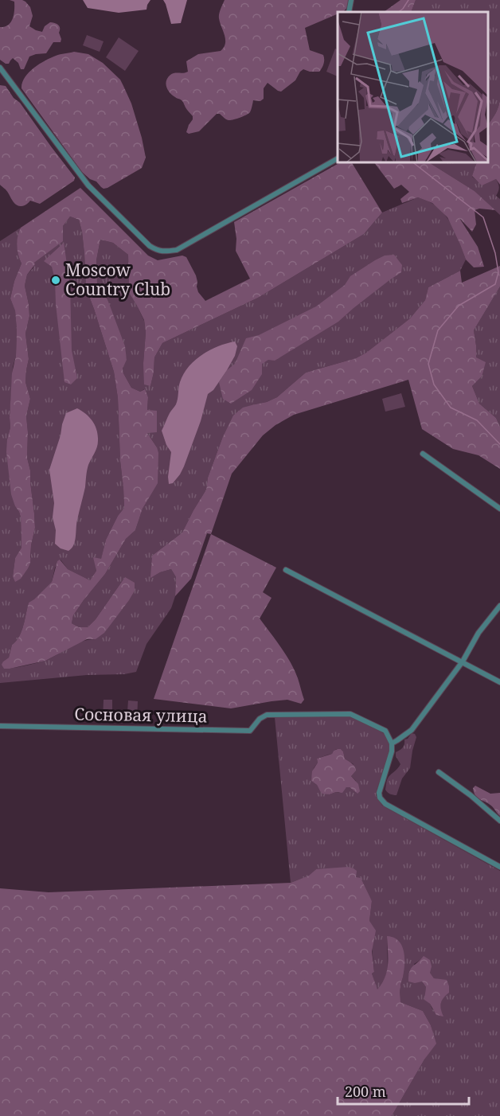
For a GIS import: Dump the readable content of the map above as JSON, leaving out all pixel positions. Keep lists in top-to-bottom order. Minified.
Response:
{"streets":{"street":["Сосновая улица"]},"places":["Moscow Country Club"],"scale_bar":"200 m"}
